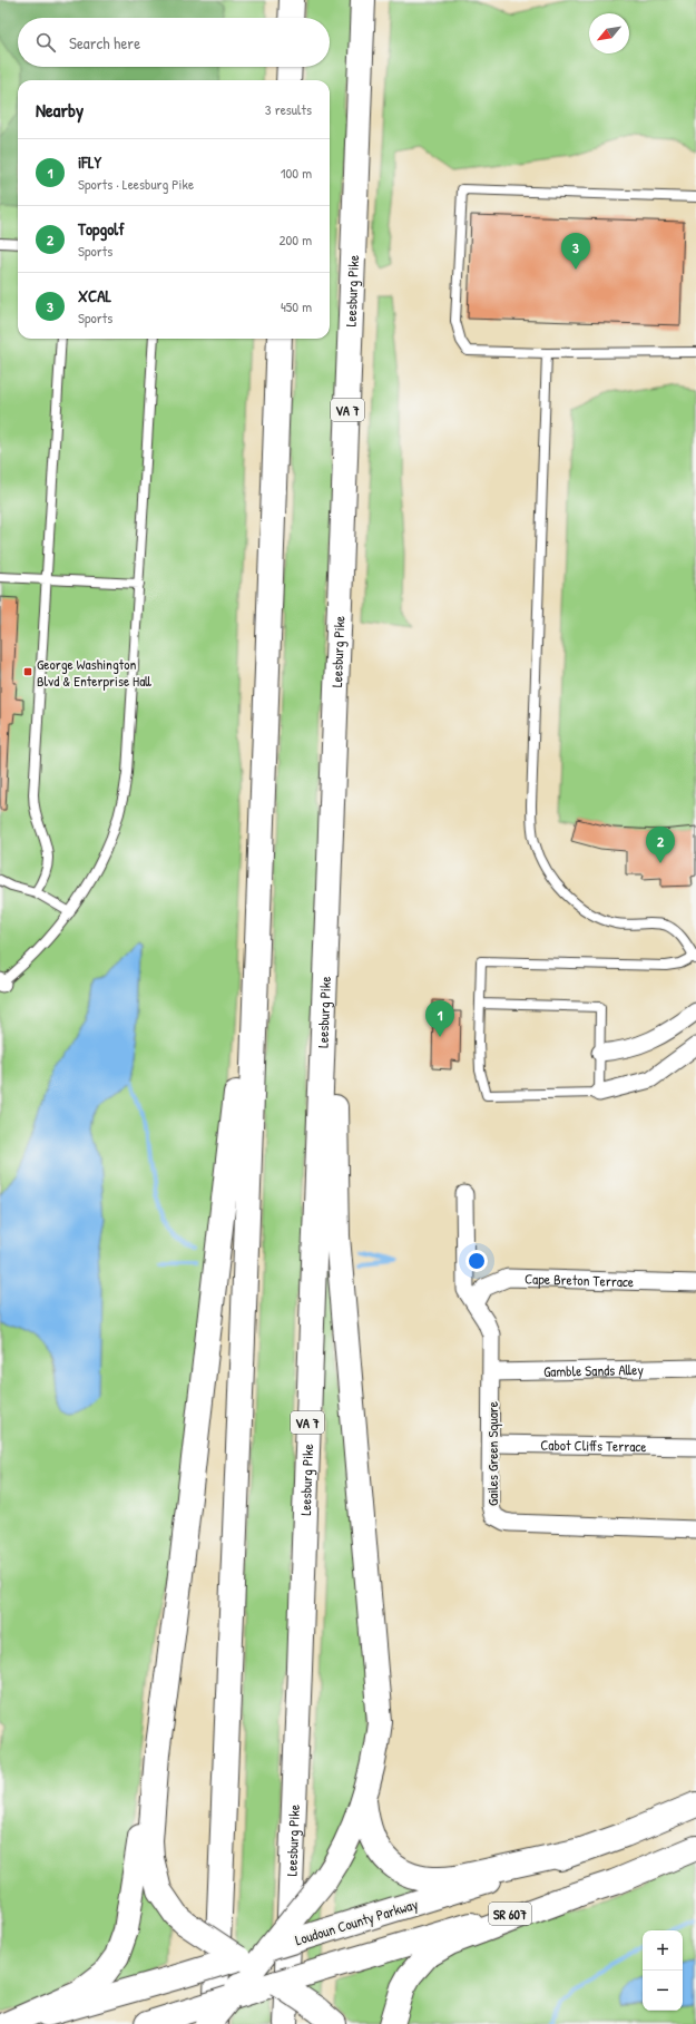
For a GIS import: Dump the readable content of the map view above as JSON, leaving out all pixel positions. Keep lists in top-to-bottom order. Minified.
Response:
{"streets":{"main road":["Leesburg Pike","VA 7","SR 607","Loudoun County Parkway"],"street":["Cape Breton Terrace","Gamble Sands Alley","Cabot Cliffs Terrace","Gailes Green Square"]},"crossings":[["Cape Breton Terrace","Gailes Green Square"],["Gamble Sands Alley","Gailes Green Square"],["Cabot Cliffs Terrace","Gailes Green Square"]],"places":{"transit":["George Washington Blvd & Enterprise Hall"]},"north":"bottom left","page":{"search":"Search here","heading":["Nearby","3 results"],"list":[{"mark":"1","name":"iFLY","note":"Sports · Leesburg Pike","value":"100 m"},{"mark":"2","name":"Topgolf","note":"Sports","value":"200 m"},{"mark":"3","name":"XCAL","note":"Sports","value":"450 m"}],"pins":["3","2","1"],"map_buttons":["+","−"]}}
